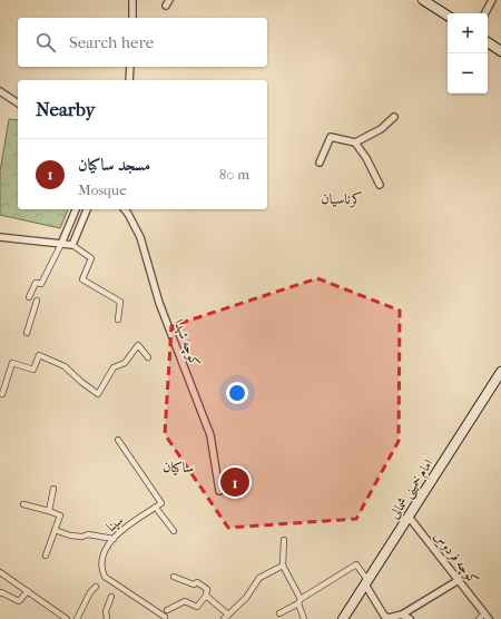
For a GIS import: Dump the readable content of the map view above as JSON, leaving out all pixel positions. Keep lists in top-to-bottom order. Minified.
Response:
{"streets":{"main road":["امام خمینی شمالی"],"street":["کوچه شهدا","سینا","کوچه فردوس"]},"crossings":[["امام خمینی شمالی","کوچه فردوس"]],"districts":["کرناسیان","ساکیان"],"page":{"map_buttons":["+","−"],"search":"Search here","heading":"Nearby","list":[{"mark":"1","name":"مسجد ساکیان","note":"Mosque","value":"80 m"}],"pins":"1"}}
